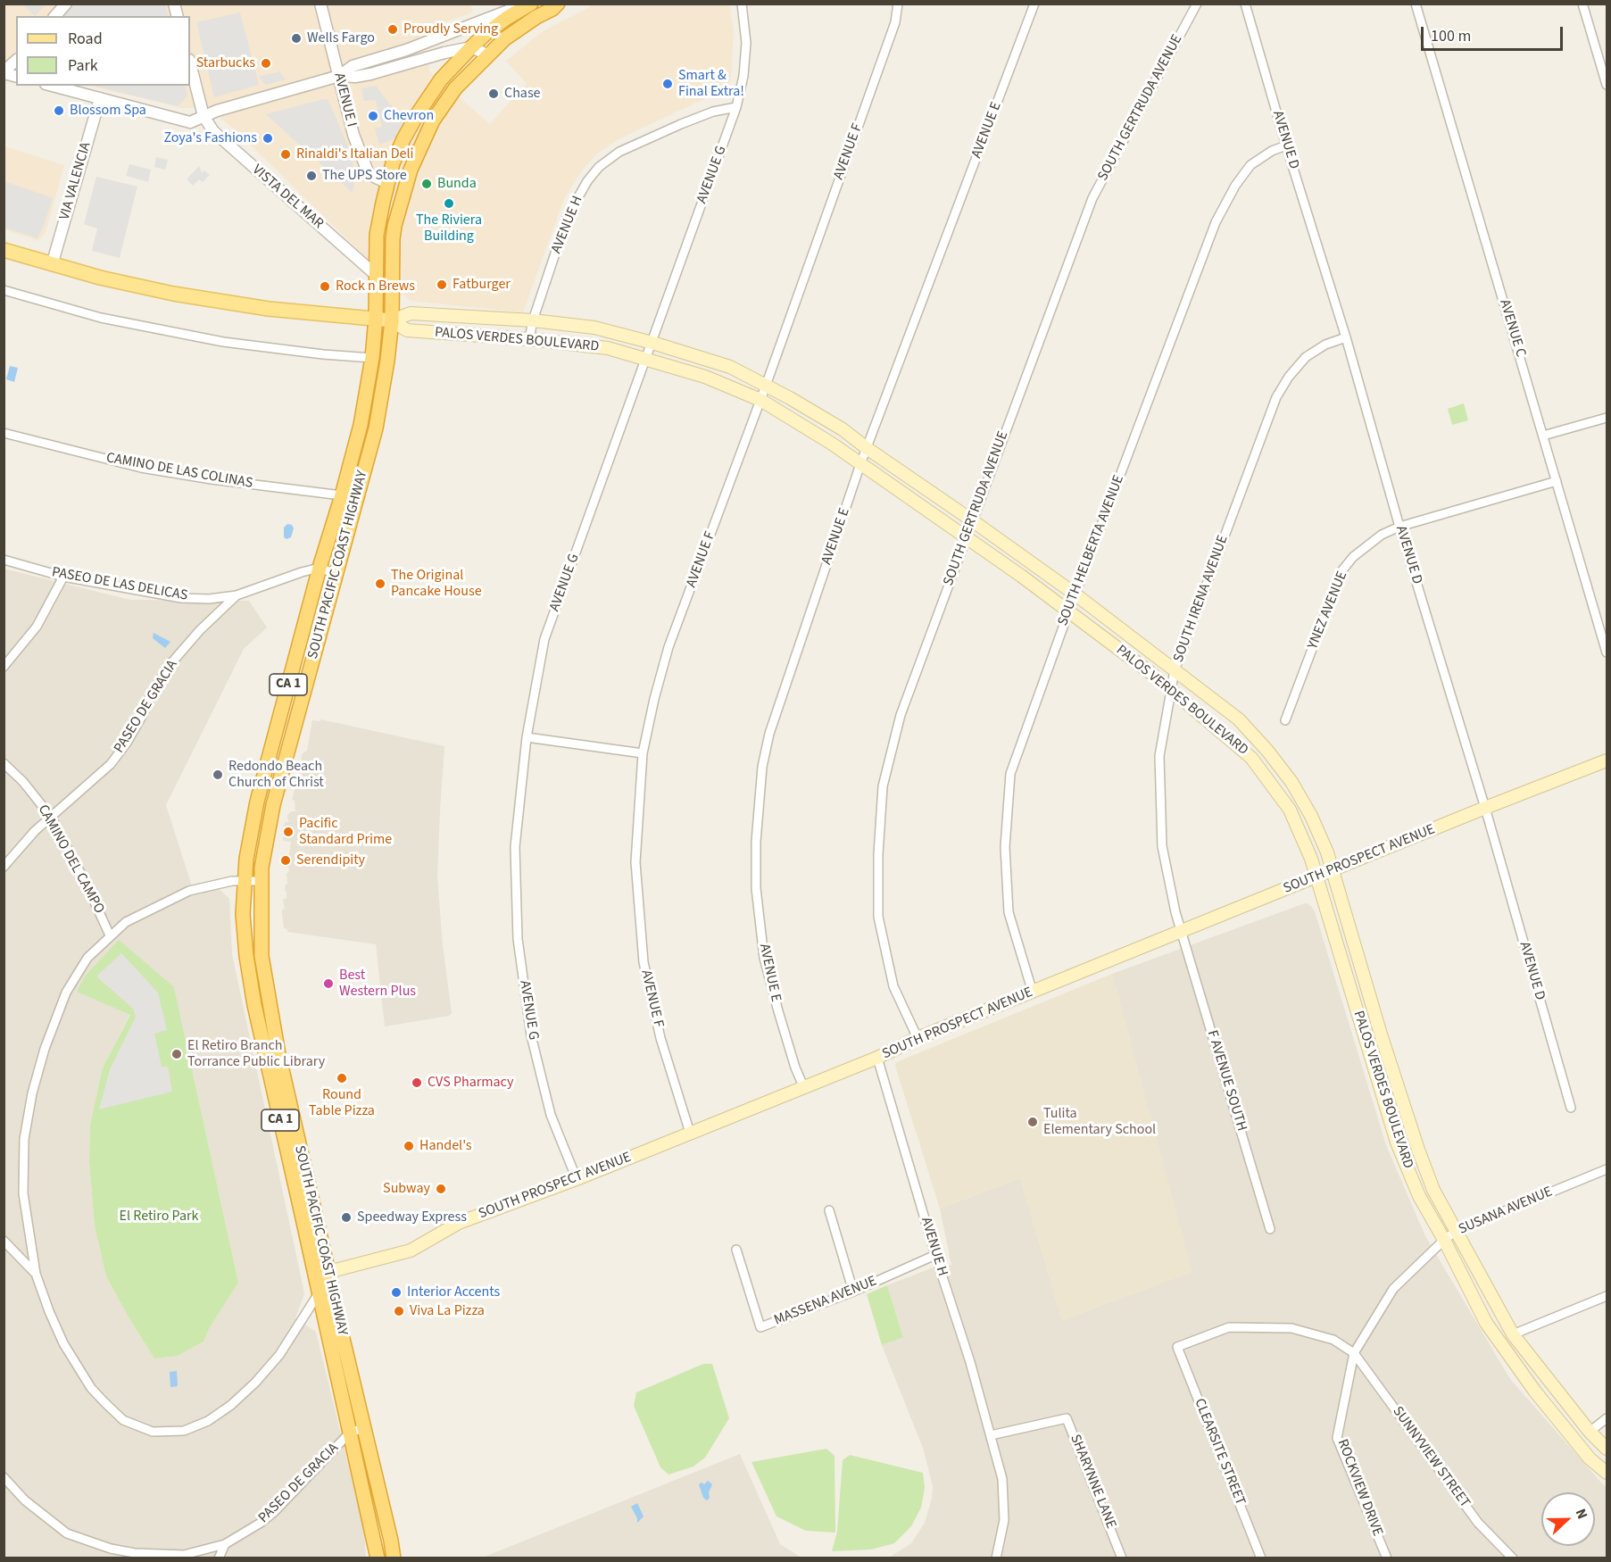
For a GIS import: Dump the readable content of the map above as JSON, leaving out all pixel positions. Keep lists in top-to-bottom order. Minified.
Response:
{"streets":{"highway":["SOUTH PACIFIC COAST HIGHWAY","CA 1"],"main road":["PALOS VERDES BOULEVARD","SOUTH PROSPECT AVENUE"],"street":["AVENUE I","SOUTH GERTRUDA AVENUE","AVENUE E","AVENUE D","AVENUE F","AVENUE G","VIA VALENCIA","VISTA DEL MAR","AVENUE H","AVENUE C","CAMINO DE LAS COLINAS","SOUTH HELBERTA AVENUE","PASEO DE LAS DELICAS","SOUTH IRENA AVENUE","YNEZ AVENUE","PASEO DE GRACIA","CAMINO DEL CAMPO","F AVENUE SOUTH","SUSANA AVENUE","MASSENA AVENUE","CLEARSITE STREET","SUNNYVIEW STREET","SHARYNNE LANE","ROCKVIEW DRIVE"]},"crossings":[["AVENUE I","SOUTH PACIFIC COAST HIGHWAY"],["SOUTH GERTRUDA AVENUE","PALOS VERDES BOULEVARD"],["SOUTH GERTRUDA AVENUE","SOUTH PROSPECT AVENUE"],["AVENUE E","PALOS VERDES BOULEVARD"],["AVENUE E","SOUTH PROSPECT AVENUE"],["AVENUE D","SOUTH HELBERTA AVENUE"],["AVENUE D","SOUTH IRENA AVENUE"],["AVENUE D","YNEZ AVENUE"],["AVENUE D","SOUTH PROSPECT AVENUE"],["AVENUE F","PALOS VERDES BOULEVARD"],["AVENUE F","SOUTH PROSPECT AVENUE"],["AVENUE G","AVENUE H"],["AVENUE G","PALOS VERDES BOULEVARD"],["AVENUE G","SOUTH PROSPECT AVENUE"],["VIA VALENCIA","PALOS VERDES BOULEVARD"],["VISTA DEL MAR","SOUTH PACIFIC COAST HIGHWAY"],["AVENUE H","PALOS VERDES BOULEVARD"],["AVENUE H","SOUTH PROSPECT AVENUE"],["AVENUE H","MASSENA AVENUE"],["AVENUE H","SHARYNNE LANE"],["AVENUE C","YNEZ AVENUE"],["PALOS VERDES BOULEVARD","SOUTH HELBERTA AVENUE"],["PALOS VERDES BOULEVARD","SOUTH PACIFIC COAST HIGHWAY"],["PALOS VERDES BOULEVARD","SOUTH IRENA AVENUE"],["PALOS VERDES BOULEVARD","SOUTH PROSPECT AVENUE"],["PALOS VERDES BOULEVARD","SUSANA AVENUE"],["CAMINO DE LAS COLINAS","SOUTH PACIFIC COAST HIGHWAY"],["SOUTH HELBERTA AVENUE","SOUTH PROSPECT AVENUE"],["SOUTH PACIFIC COAST HIGHWAY","PASEO DE GRACIA"],["SOUTH PACIFIC COAST HIGHWAY","SOUTH PROSPECT AVENUE"],["PASEO DE LAS DELICAS","PASEO DE GRACIA"],["SOUTH IRENA AVENUE","SOUTH PROSPECT AVENUE"],["SOUTH IRENA AVENUE","F AVENUE SOUTH"],["PASEO DE GRACIA","CAMINO DEL CAMPO"],["SOUTH PROSPECT AVENUE","F AVENUE SOUTH"],["SUSANA AVENUE","CLEARSITE STREET"],["SUSANA AVENUE","SUNNYVIEW STREET"],["SUSANA AVENUE","ROCKVIEW DRIVE"],["CLEARSITE STREET","SUNNYVIEW STREET"],["CLEARSITE STREET","ROCKVIEW DRIVE"],["SUNNYVIEW STREET","ROCKVIEW DRIVE"]],"parks":["El Retiro Park"],"places":["Proudly Serving","Wells Fargo","Starbucks","Smart & Final Extra!","Chase","Blossom Spa","Chevron","Zoya's Fashions","Rinaldi's Italian Deli","The UPS Store","Bunda","The Riviera Building","Fatburger","Rock n Brews","The Original Pancake House","Redondo Beach Church of Christ","Pacific Standard Prime","Serendipity","Best Western Plus","El Retiro Branch Torrance Public Library","Round Table Pizza","CVS Pharmacy","Tulita Elementary School","Handel's","Subway","Speedway Express","Interior Accents","Viva La Pizza"],"legend":["Road","Park"],"scale_bar":"100 m","north":"right"}
